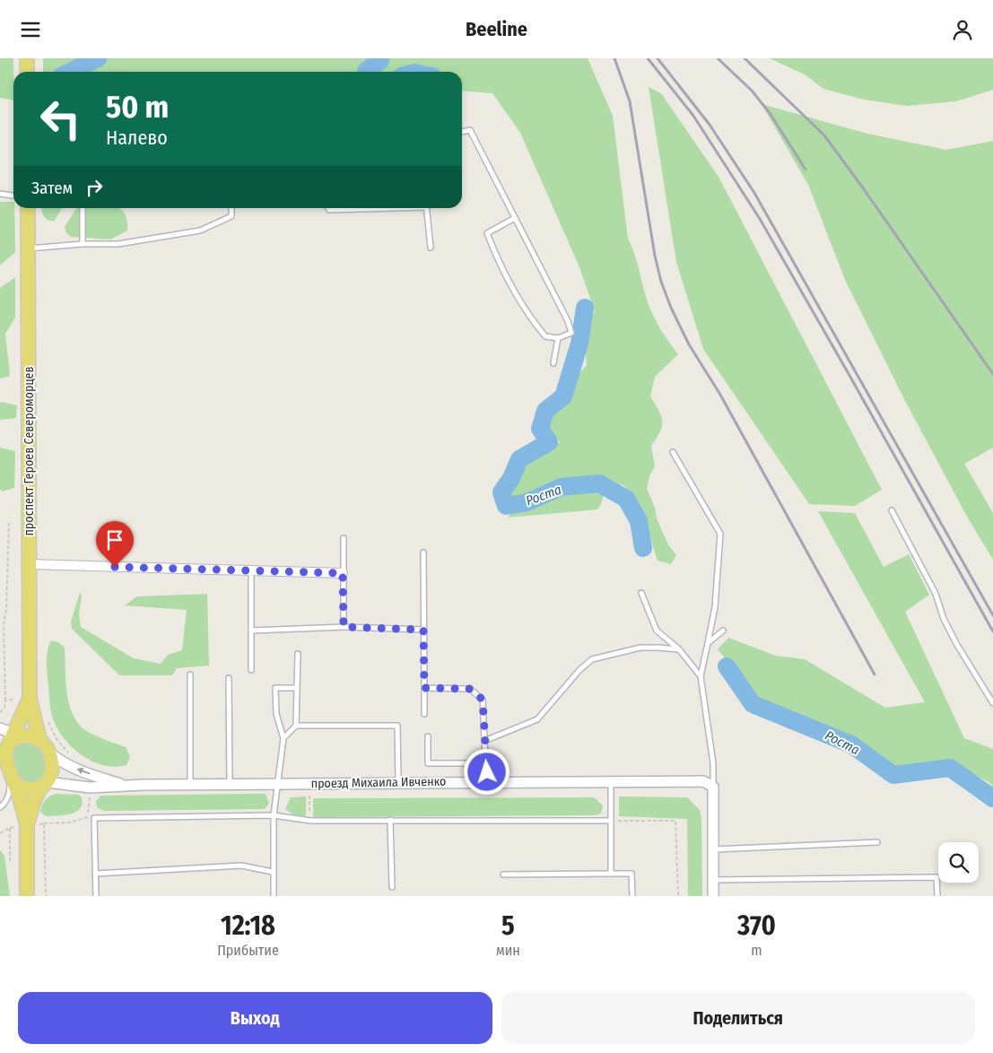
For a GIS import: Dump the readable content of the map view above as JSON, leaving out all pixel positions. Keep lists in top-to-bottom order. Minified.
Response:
{"streets":{"main road":["проспект Героев Североморцев"],"street":["проезд Михаила Ивченко"]},"crossings":[["проспект Героев Североморцев","проезд Михаила Ивченко"]],"water":["Роста"],"page":{"header":"Beeline","turn":["50 m","Налево"],"then":"Затем","eta":["12:18","Прибытие","5","мин","370","m"],"buttons":["Выход","Поделиться"]}}
